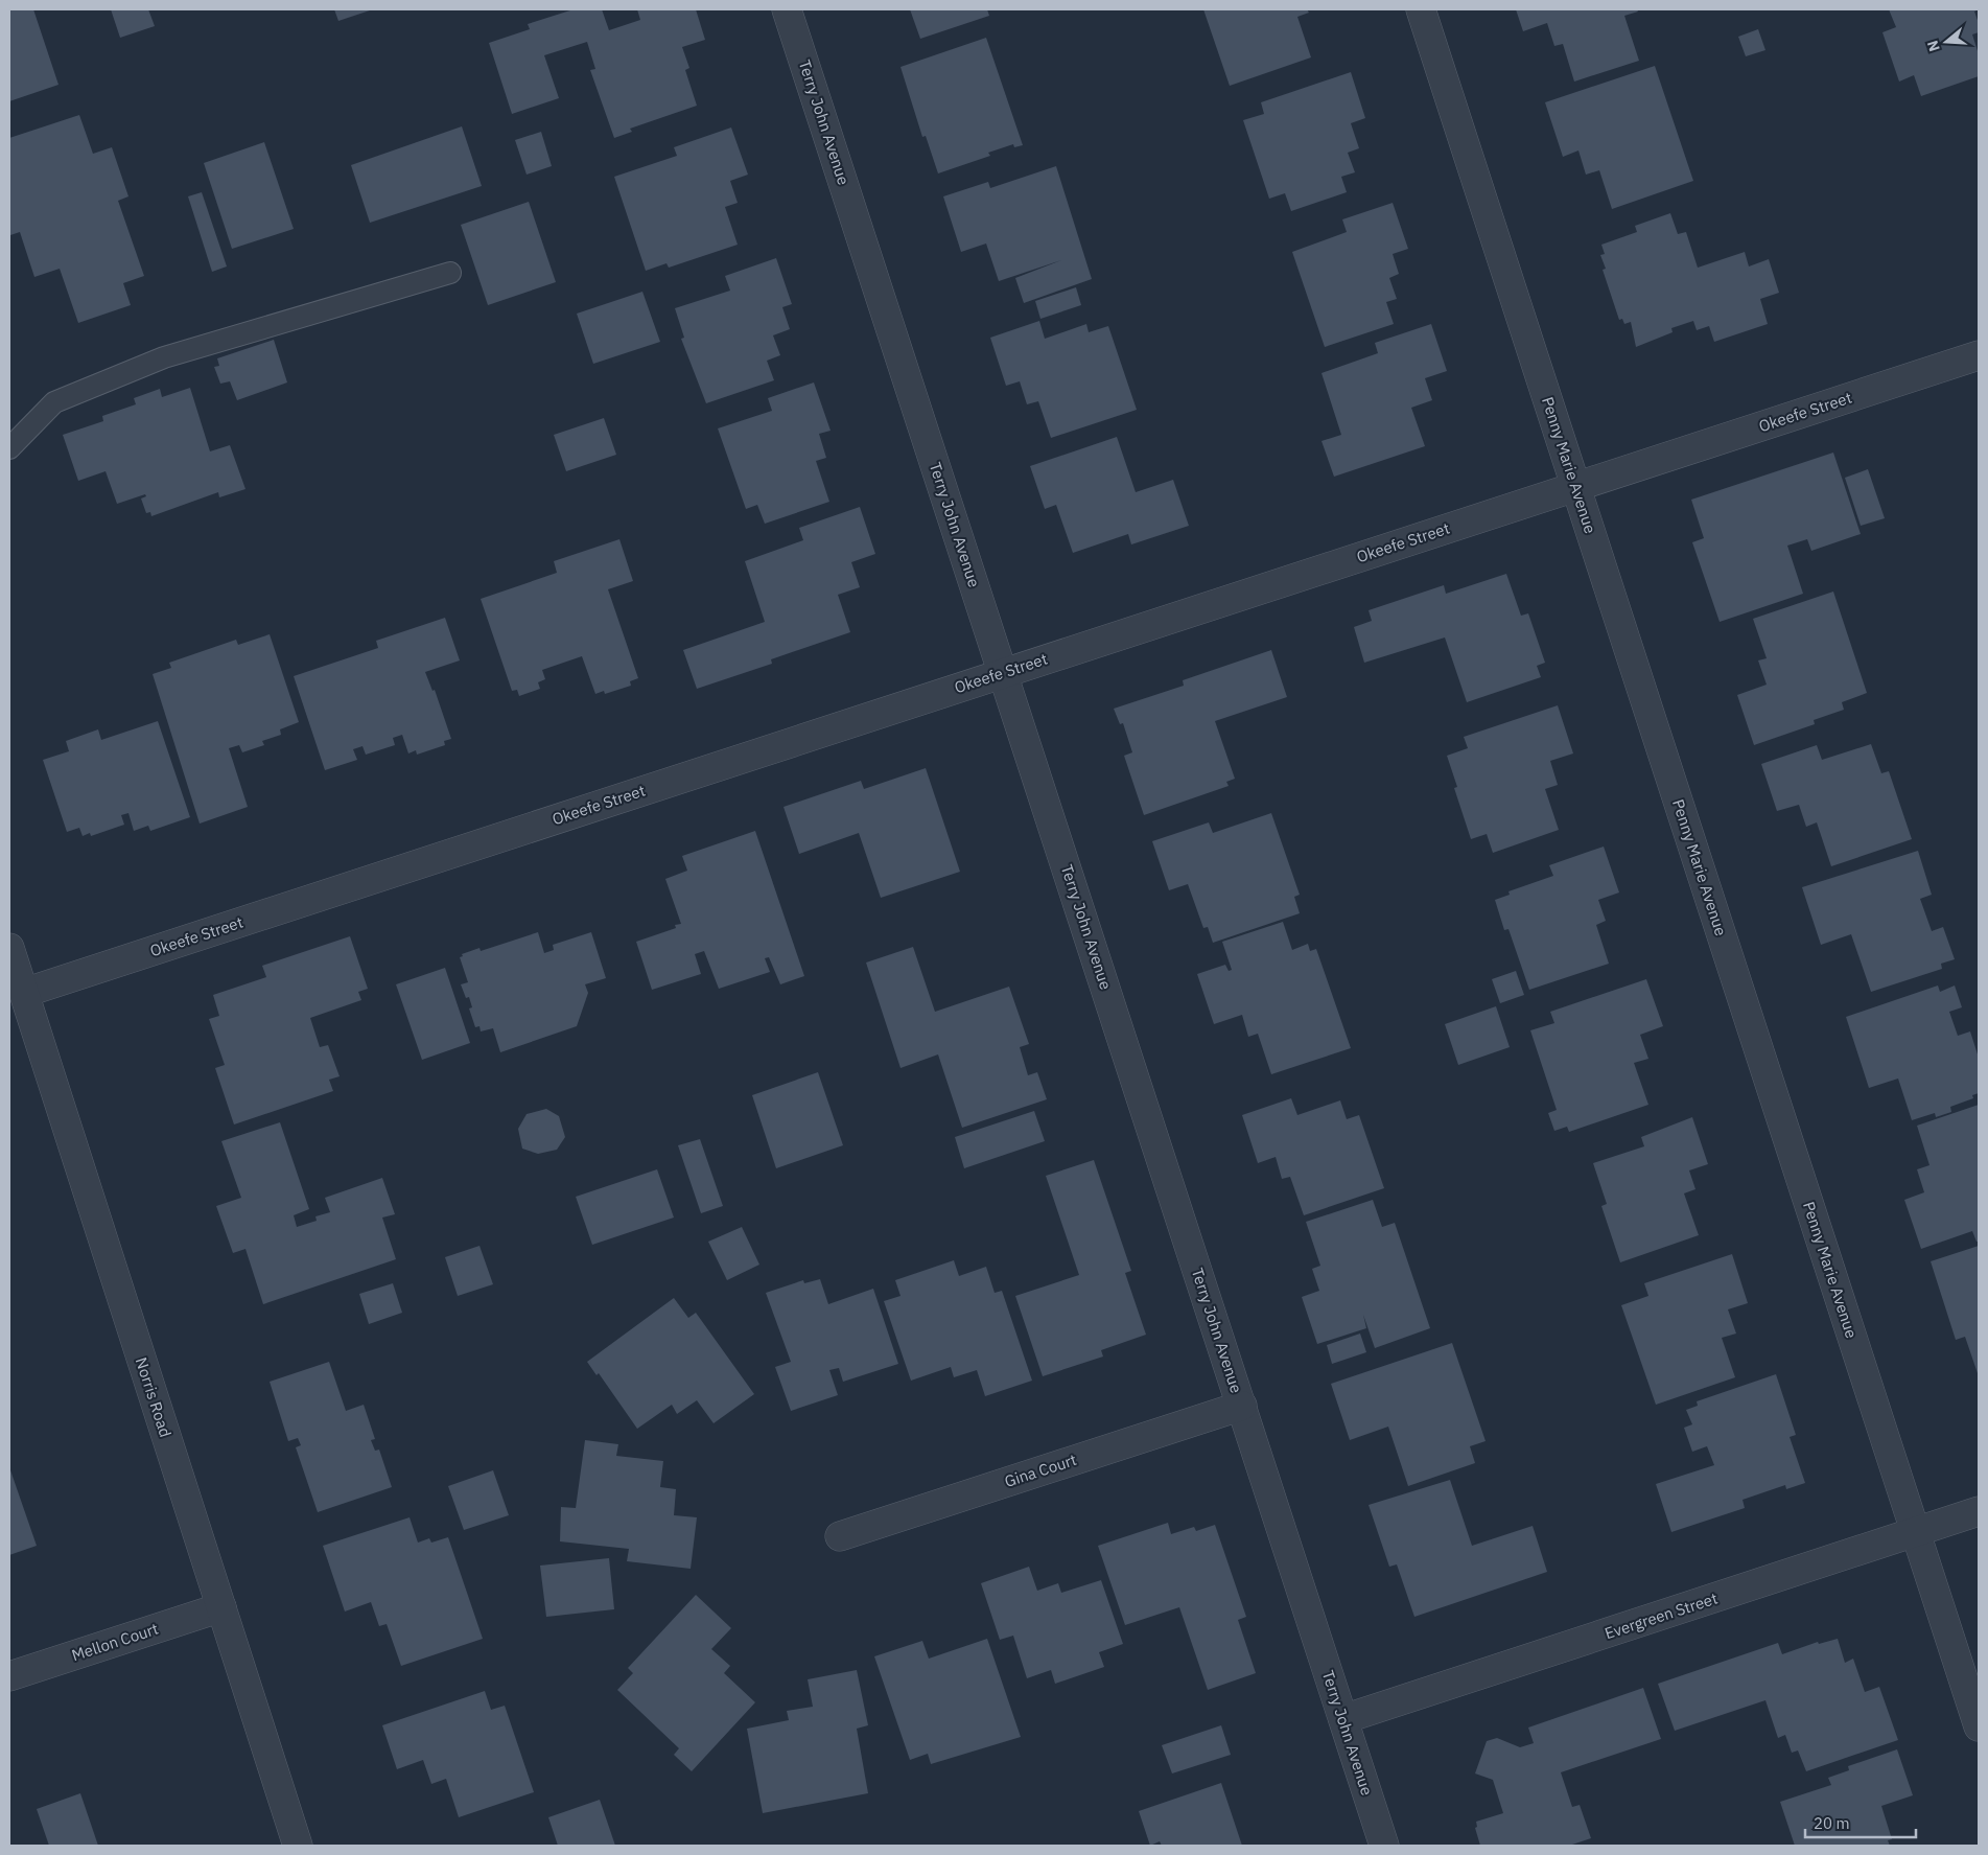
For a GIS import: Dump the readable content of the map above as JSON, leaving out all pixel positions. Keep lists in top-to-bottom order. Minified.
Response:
{"streets":{"street":["Terry John Avenue","Okeefe Street","Penny Marie Avenue","Norris Road","Gina Court","Evergreen Street","Mellon Court"]},"crossings":[["Terry John Avenue","Okeefe Street"],["Terry John Avenue","Gina Court"],["Terry John Avenue","Evergreen Street"],["Okeefe Street","Penny Marie Avenue"],["Okeefe Street","Norris Road"],["Penny Marie Avenue","Evergreen Street"],["Norris Road","Mellon Court"]],"scale_bar":"20 m","north":"left"}
